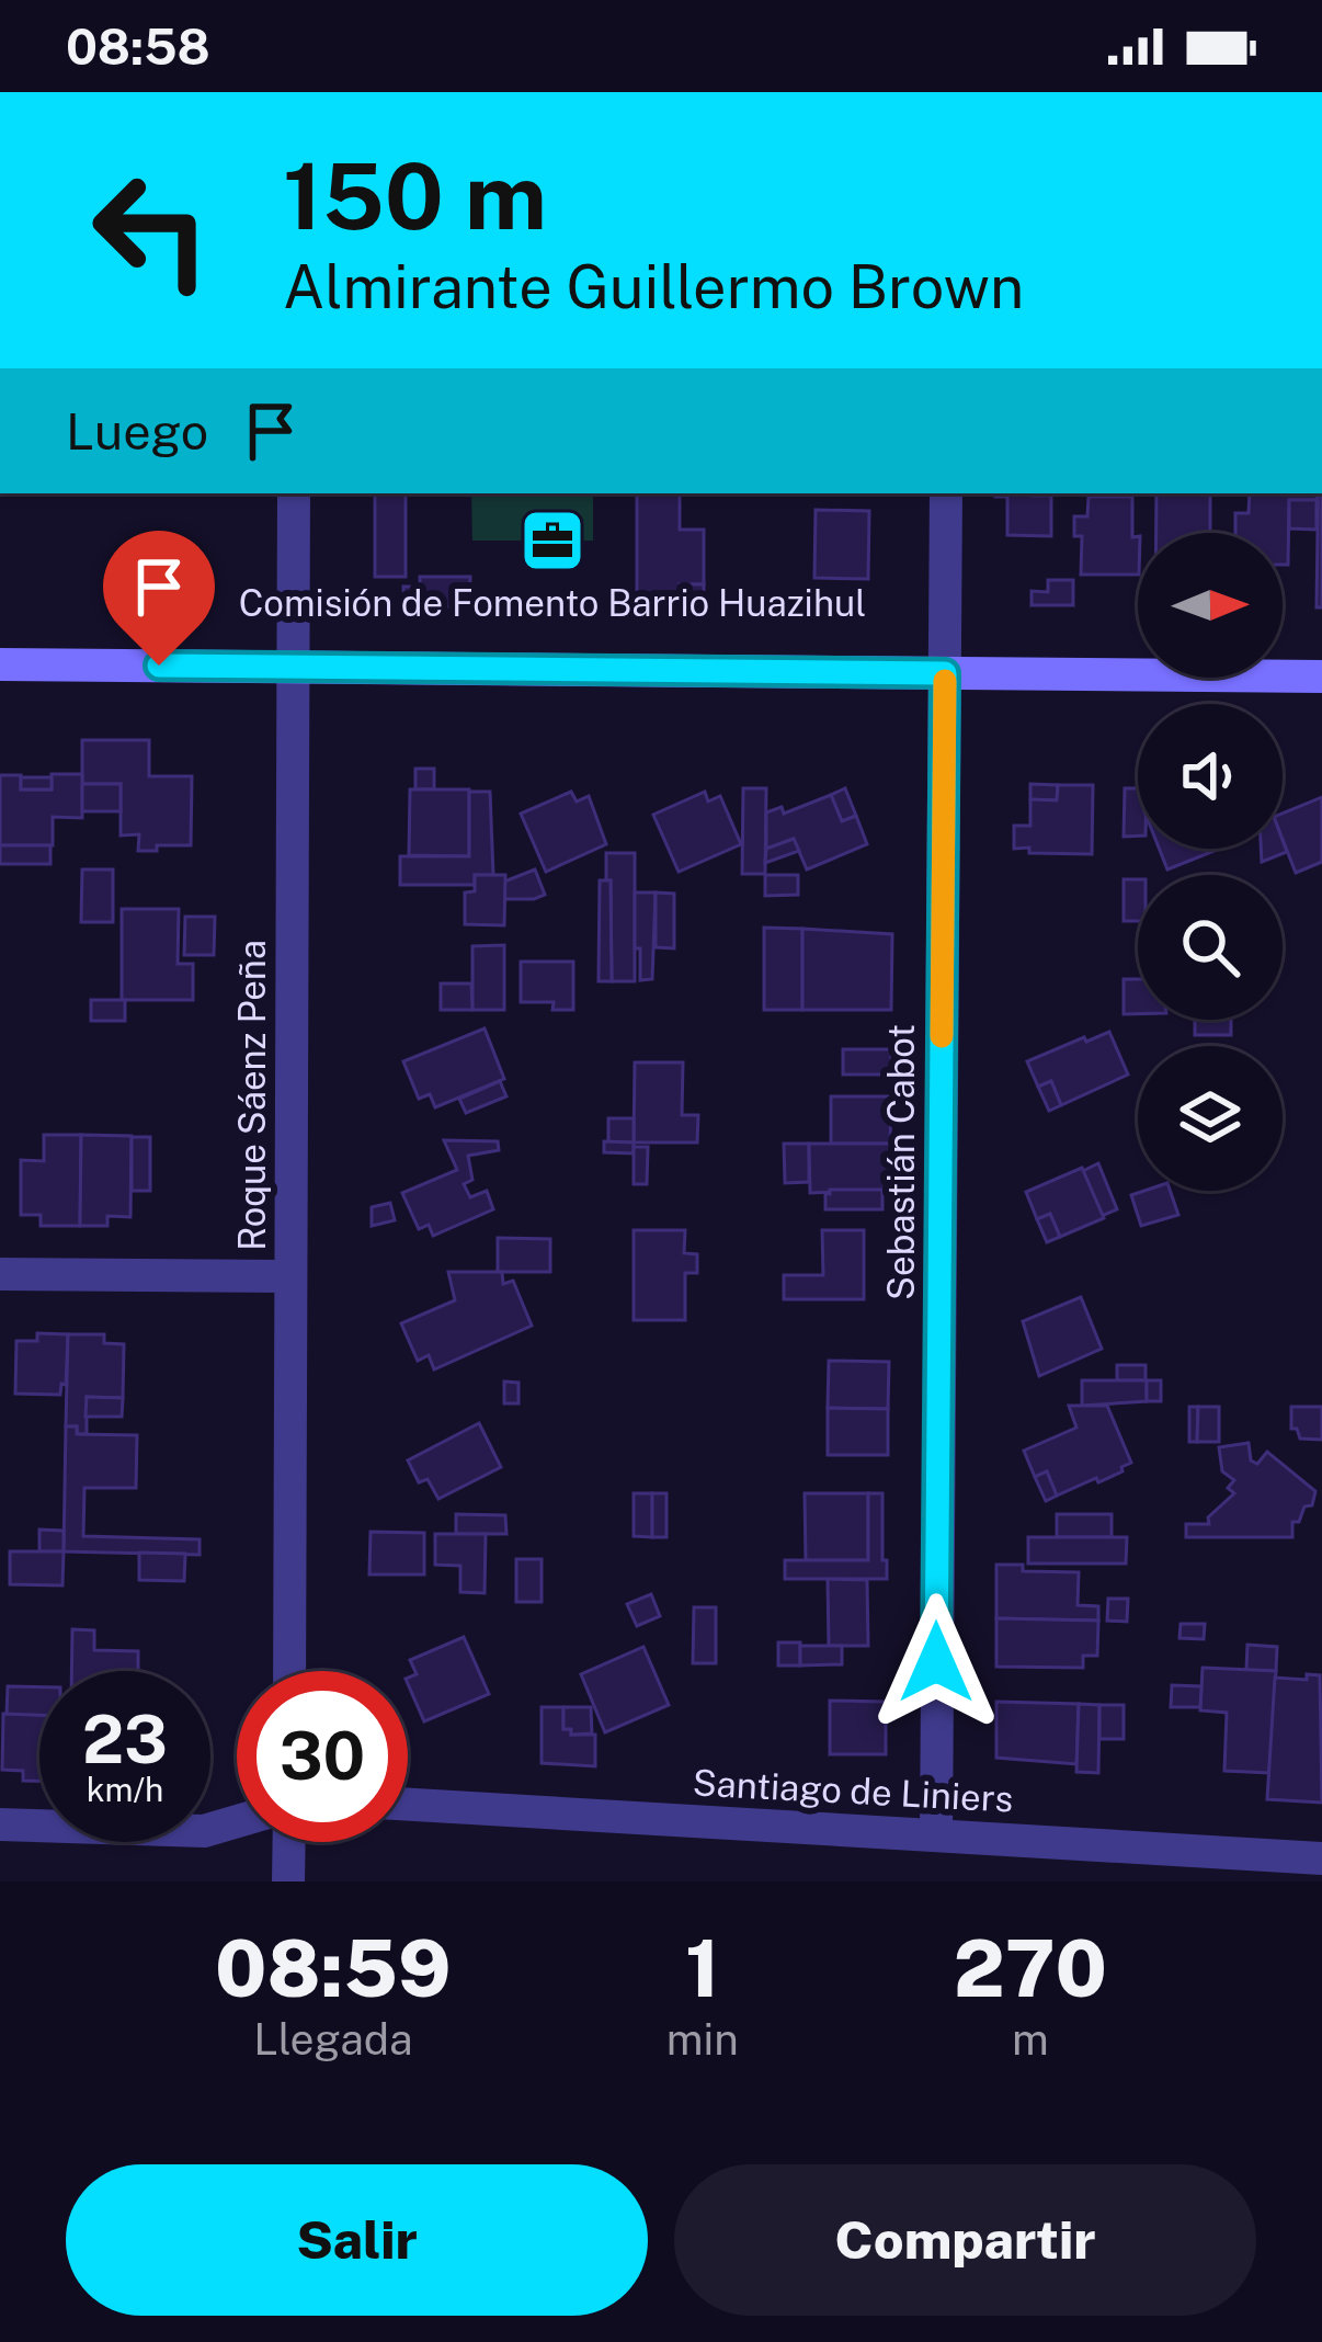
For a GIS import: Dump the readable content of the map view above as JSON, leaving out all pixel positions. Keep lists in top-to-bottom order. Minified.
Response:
{"streets":{"street":["Roque Sáenz Peña","Sebastián Cabot","Santiago de Liniers"]},"crossings":[["Sebastián Cabot","Santiago de Liniers"]],"places":{"office":["Comisión de Fomento Barrio Huazihul"]},"north":"right","page":{"status":"08:58","turn":["150 m","Almirante Guillermo Brown"],"then":"Luego","speed":"23 km/h","limit":"30","eta":["08:59","Llegada","1","min","270","m"],"buttons":["Salir","Compartir"]}}
